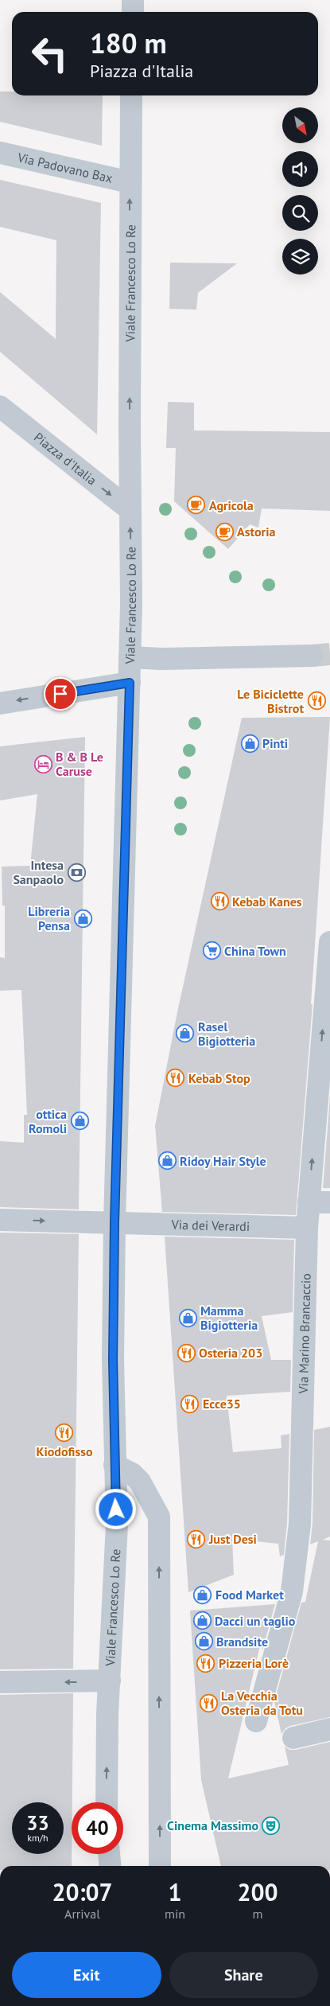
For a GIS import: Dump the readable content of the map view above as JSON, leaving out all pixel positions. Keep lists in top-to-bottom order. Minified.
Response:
{"streets":{"street":["Via Padovano Bax","Viale Francesco Lo Re","Piazza d'Italia","Via dei Verardi","Via Marino Brancaccio"]},"crossings":[["Via Padovano Bax","Viale Francesco Lo Re"],["Viale Francesco Lo Re","Piazza d'Italia"],["Viale Francesco Lo Re","Via dei Verardi"],["Via dei Verardi","Via Marino Brancaccio"]],"one_way":["Piazza d'Italia","Via dei Verardi"],"places":{"cafe":["Agricola","Astoria"],"restaurant":["Le Biciclette Bistrot","Kebab Kanes","Kebab Stop","Osteria 203","Ecce35","Kiodofisso","Just Desi","Pizzeria Lorè","La Vecchia Osteria da Totu"],"shop":["Pinti","Libreria Pensa","Rasel Bigiotteria","ottica Romoli","Ridoy Hair Style","Mamma Bigiotteria","Food Market","Dacci un taglio","Brandsite"],"hotel":["B & B Le Caruse"],"bank":["Intesa Sanpaolo"],"supermarket":["China Town"],"theatre":["Cinema Massimo"]},"north":"bottom right","page":{"turn":["180 m","Piazza d'Italia"],"speed":"33 km/h","limit":"40","eta":["20:07","Arrival","1","min","200","m"],"buttons":["Exit","Share"]}}
